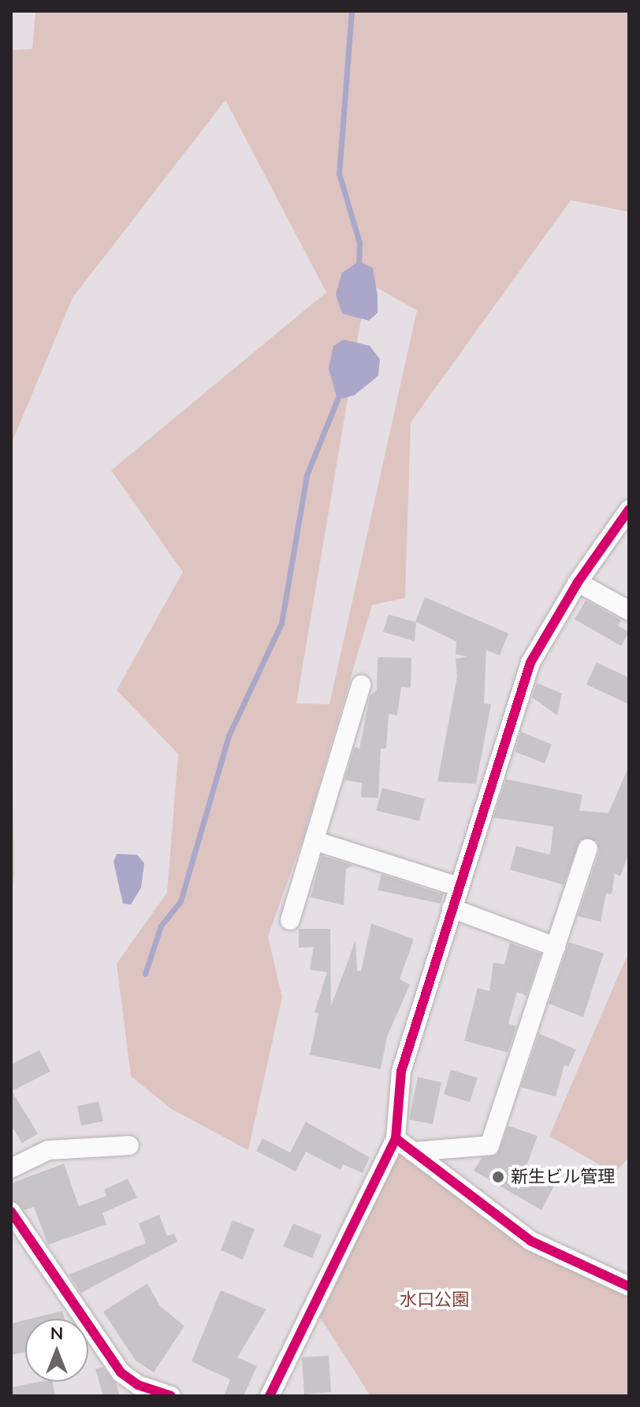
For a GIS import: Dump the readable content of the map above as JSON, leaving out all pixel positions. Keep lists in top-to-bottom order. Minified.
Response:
{"parks":["水口公園"],"places":["新生ビル管理"],"north":"top"}
